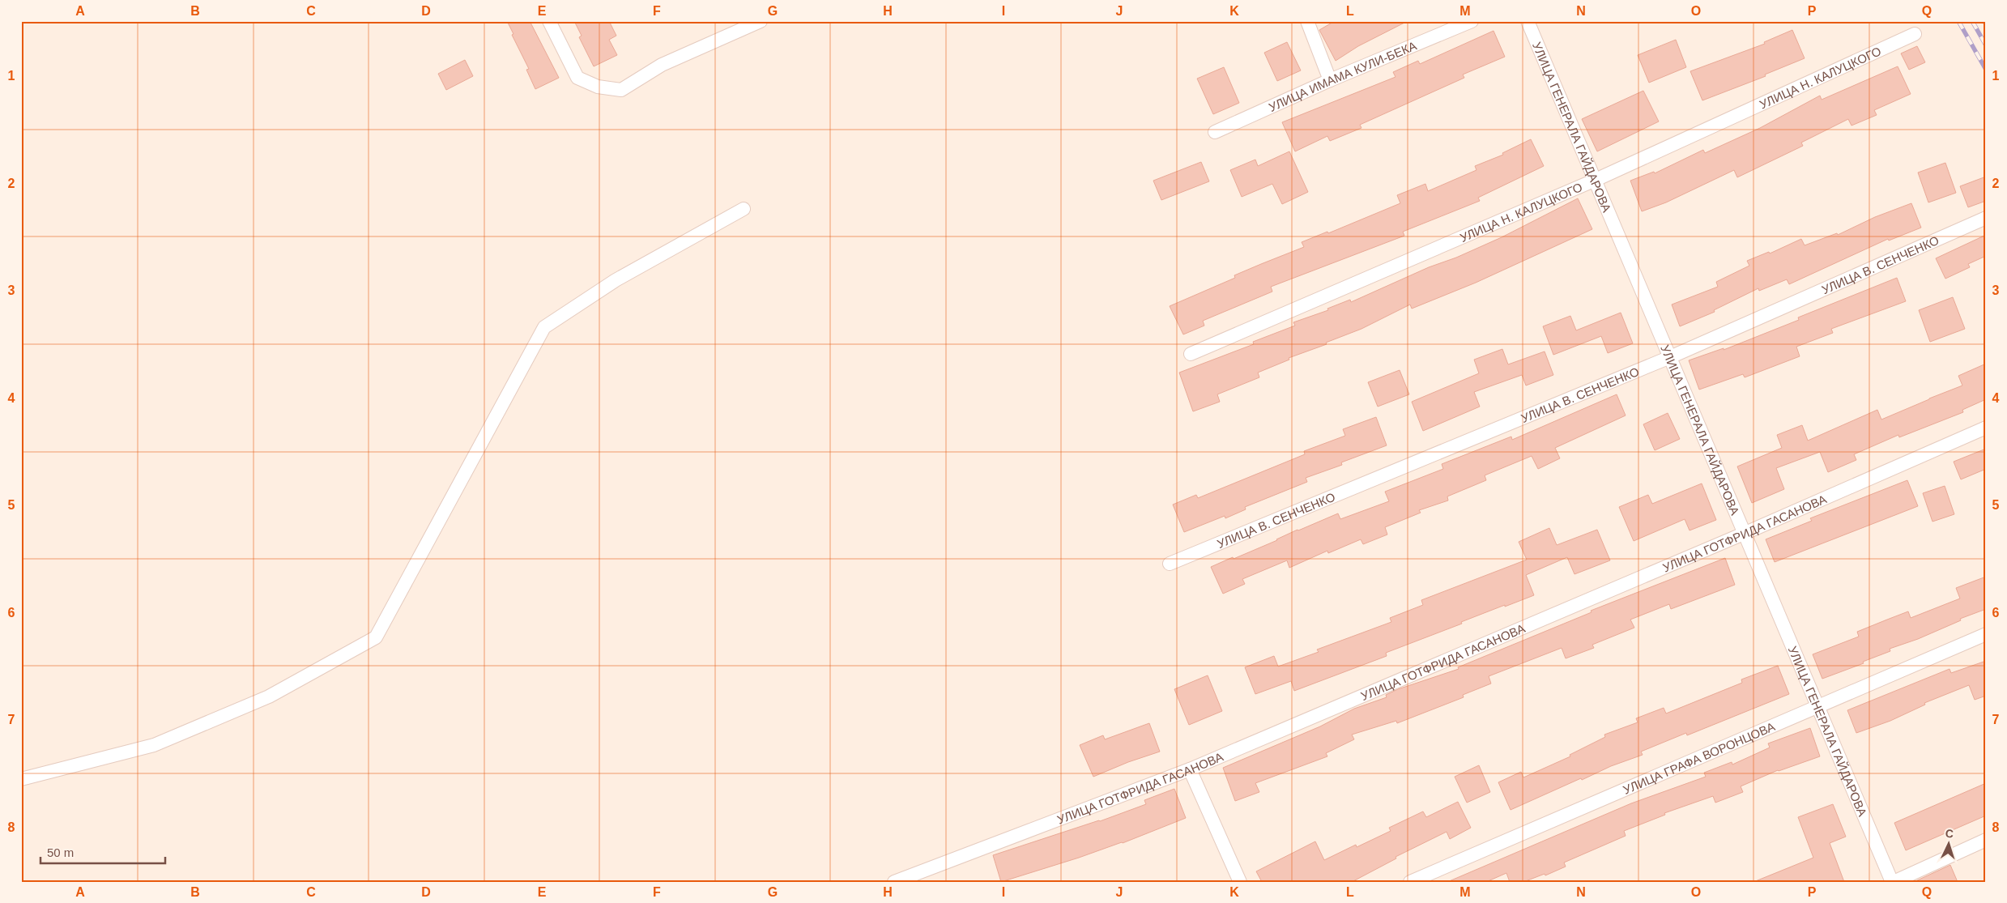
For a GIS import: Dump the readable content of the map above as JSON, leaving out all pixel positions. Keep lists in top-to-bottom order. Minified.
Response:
{"streets":{"street":["УЛИЦА ИМАМА КУЛИ-БЕКА","УЛИЦА Н. КАЛУЦКОГО","УЛИЦА ГЕНЕРАЛА ГАЙДАРОВА","УЛИЦА В. СЕНЧЕНКО","УЛИЦА ГОТФРИДА ГАСАНОВА","УЛИЦА ГРАФА ВОРОНЦОВА"]},"crossings":[["УЛИЦА Н. КАЛУЦКОГО","УЛИЦА ГЕНЕРАЛА ГАЙДАРОВА"],["УЛИЦА ГЕНЕРАЛА ГАЙДАРОВА","УЛИЦА В. СЕНЧЕНКО"],["УЛИЦА ГЕНЕРАЛА ГАЙДАРОВА","УЛИЦА ГОТФРИДА ГАСАНОВА"],["УЛИЦА ГЕНЕРАЛА ГАЙДАРОВА","УЛИЦА ГРАФА ВОРОНЦОВА"]],"scale_bar":"50 m","north":"top","grid":{"columns":["A","B","C","D","E","F","G","H","I","J","K","L","M","N","O","P","Q"],"rows":["1","2","3","4","5","6","7","8"]}}
